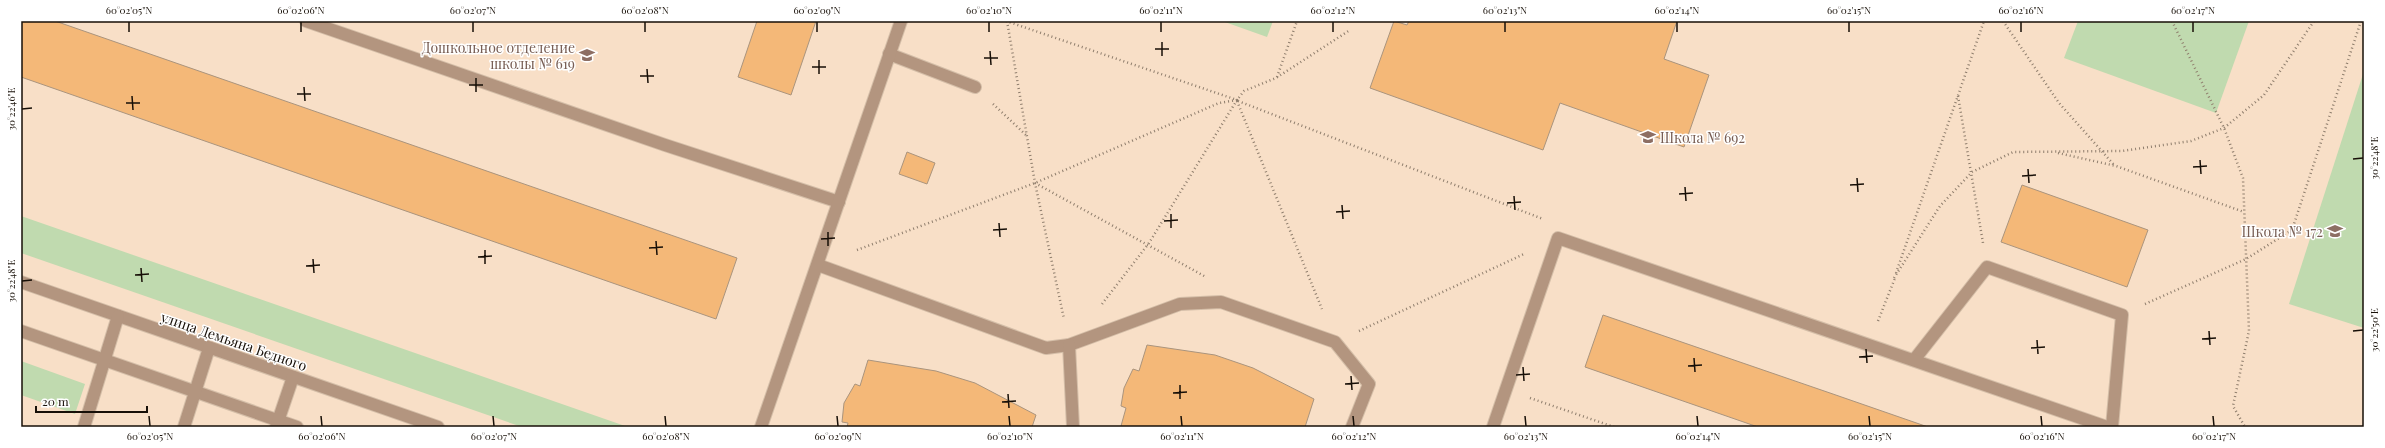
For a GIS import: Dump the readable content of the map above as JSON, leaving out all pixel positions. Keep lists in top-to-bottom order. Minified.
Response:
{"streets":{"street":["улица Демьяна Бедного"]},"places":{"school or university":["Дошкольное отделение школы № 619","Школа № 692","Школа № 172"]},"scale_bar":"20 m","coordinates":["60°02'05\"N","60°02'06\"N","60°02'07\"N","60°02'08\"N","60°02'09\"N","60°02'10\"N","60°02'11\"N","60°02'12\"N","60°02'13\"N","60°02'14\"N","60°02'15\"N","60°02'16\"N","60°02'17\"N","30°22'46\"E","30°22'48\"E","30°22'50\"E"]}
